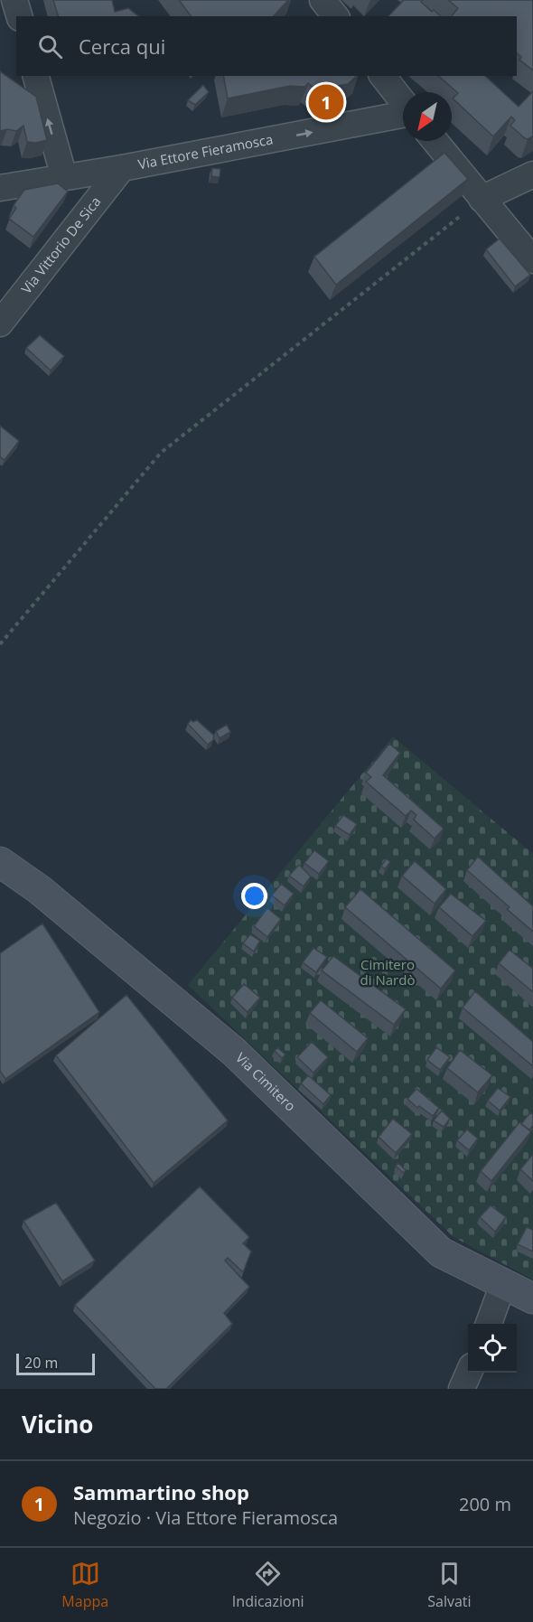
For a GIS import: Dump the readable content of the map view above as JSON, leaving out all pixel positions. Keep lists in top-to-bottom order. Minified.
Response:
{"streets":{"street":["Via Ettore Fieramosca","Via Vittorio De Sica","Via Cimitero"]},"crossings":[["Via Ettore Fieramosca","Via Vittorio De Sica"]],"one_way":["Via Ettore Fieramosca"],"parks":["Cimitero di Nardò"],"scale_bar":"20 m","north":"bottom left","page":{"search":"Cerca qui","pins":"1","scale":"20 m","heading":"Vicino","list":[{"mark":"1","name":"Sammartino shop","note":"Negozio · Via Ettore Fieramosca","value":"200 m"}],"nav":["Mappa","Indicazioni","Salvati"]}}
